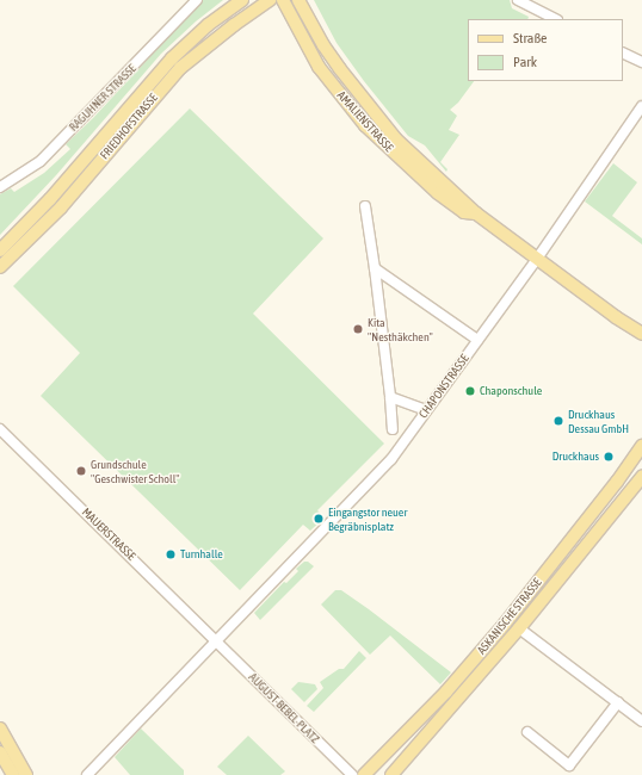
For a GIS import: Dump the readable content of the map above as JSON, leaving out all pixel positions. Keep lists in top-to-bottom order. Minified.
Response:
{"streets":{"main road":["AMALIENSTRASSE","FRIEDHOFSTRASSE","ASKANISCHE STRASSE"],"street":["RAGUHNER STRASSE","CHAPONSTRASSE","MAUERSTRASSE","AUGUST-BEBEL-PLATZ"]},"crossings":[["AMALIENSTRASSE","CHAPONSTRASSE"],["CHAPONSTRASSE","MAUERSTRASSE"],["CHAPONSTRASSE","AUGUST-BEBEL-PLATZ"],["MAUERSTRASSE","AUGUST-BEBEL-PLATZ"]],"places":["Kita \"Nesthäkchen\"","Chaponschule","Druckhaus Dessau GmbH","Druckhaus","Grundschule \"Geschwister Scholl\"","Eingangstor neuer Begräbnisplatz","Turnhalle"],"legend":["Straße","Park"]}
